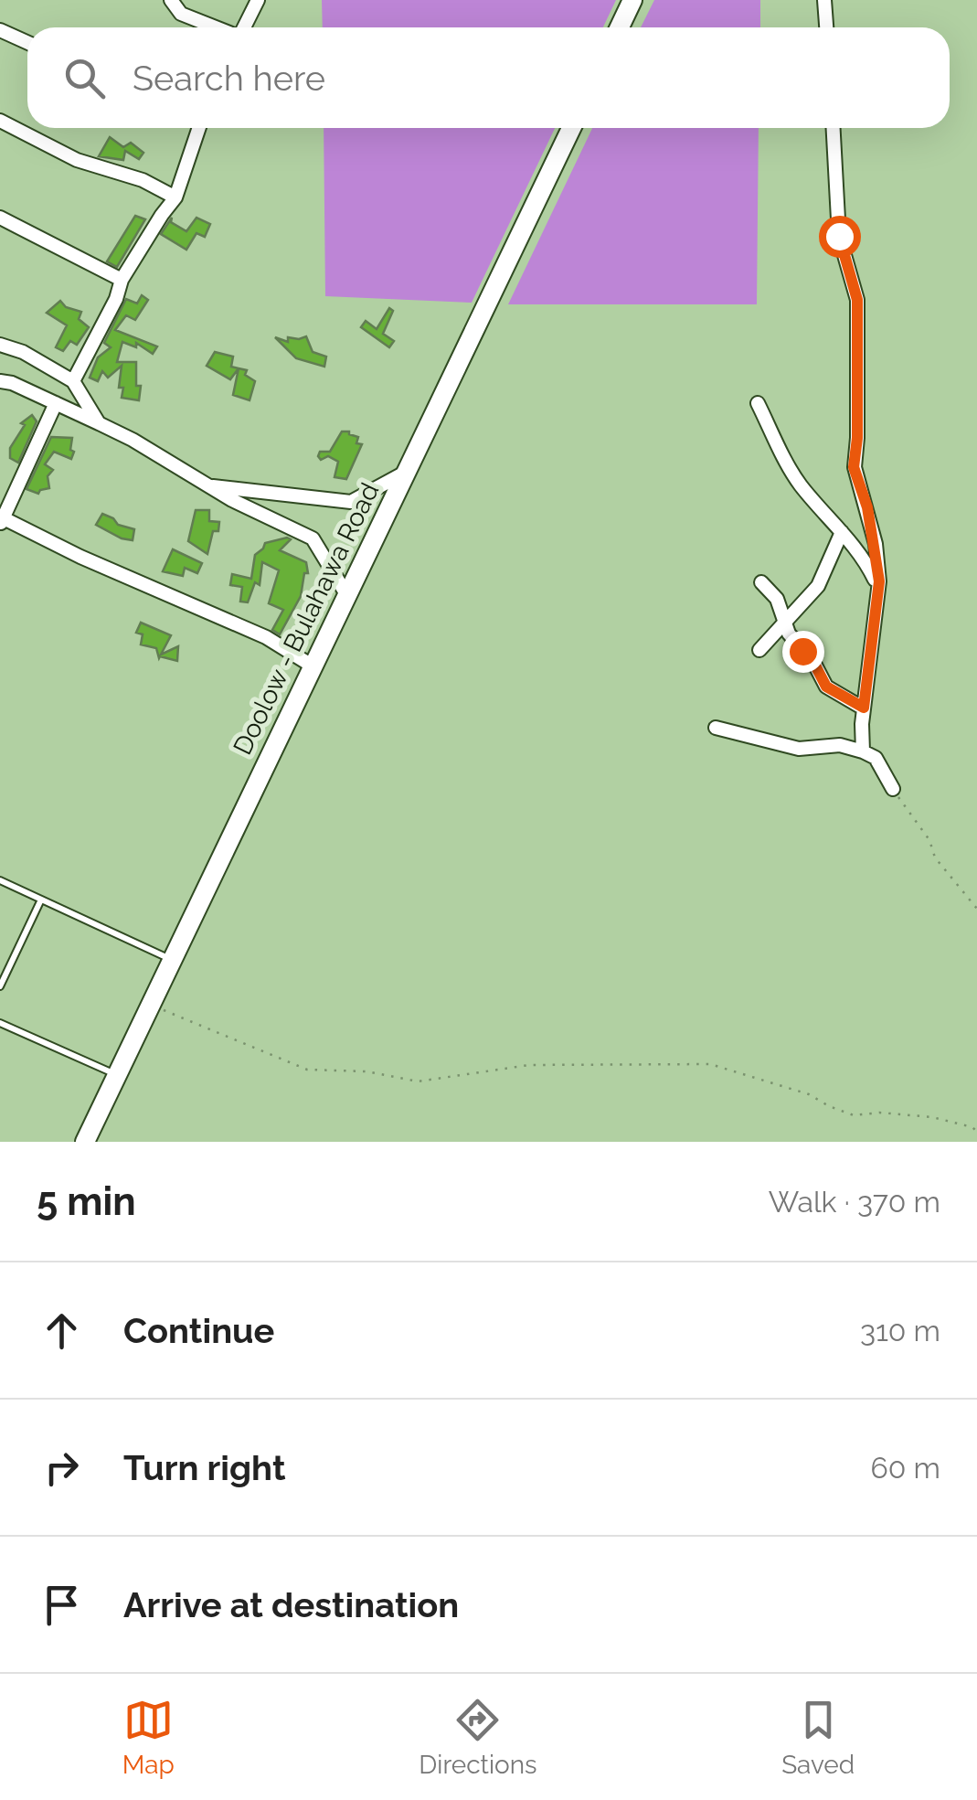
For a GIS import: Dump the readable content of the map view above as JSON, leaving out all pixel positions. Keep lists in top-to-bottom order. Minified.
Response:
{"streets":{"main road":["Doolow - Bulahawa Road"]},"page":{"search":"Search here","heading":["5 min","Walk · 370 m"],"list":[["Continue","310 m"],["Turn right","60 m"],"Arrive at destination"],"nav":["Map","Directions","Saved"]}}
